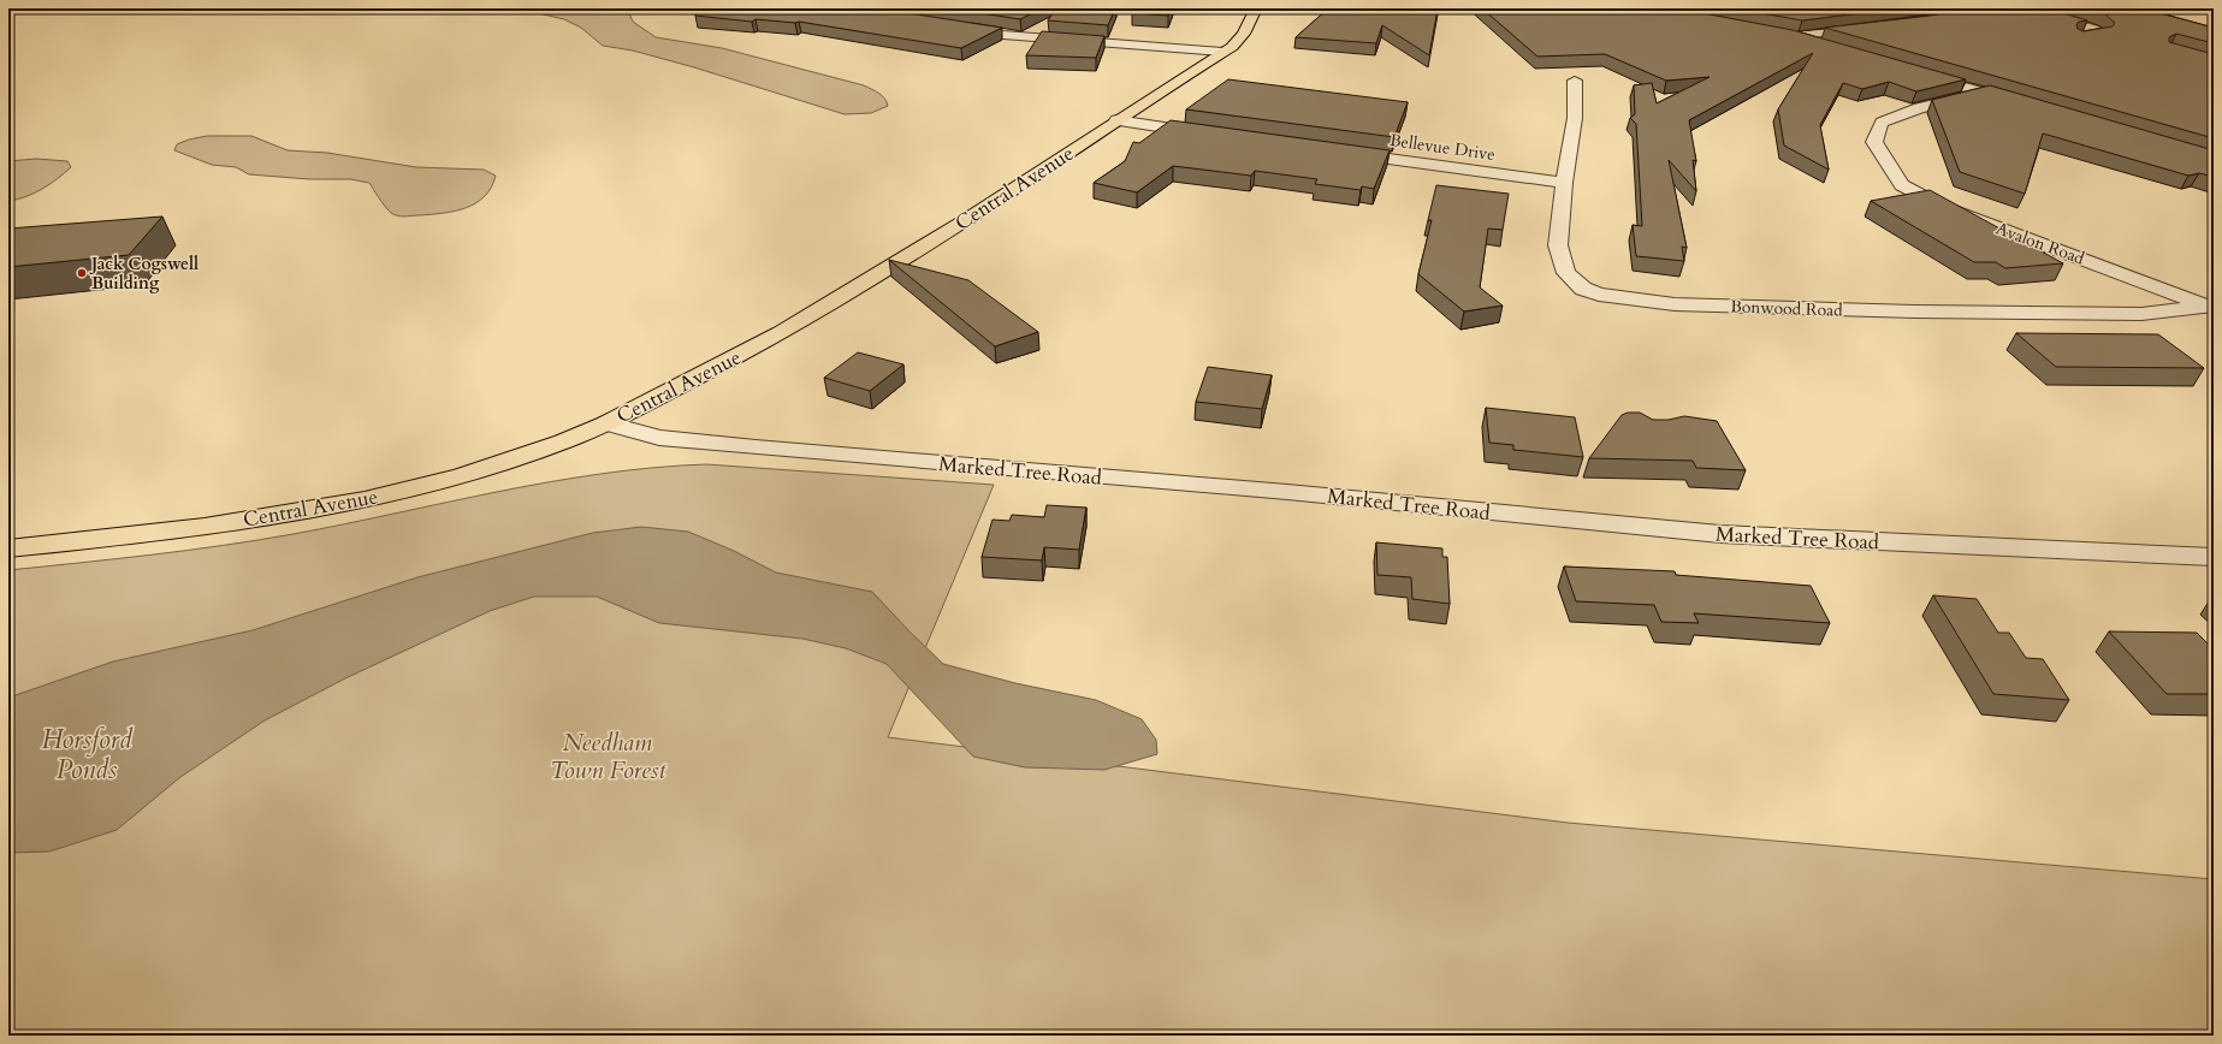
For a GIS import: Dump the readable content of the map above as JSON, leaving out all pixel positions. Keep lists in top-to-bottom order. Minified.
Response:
{"streets":{"main road":["Central Avenue"],"street":["Bellevue Drive","Avalon Road","Bonwood Road","Marked Tree Road"]},"crossings":[["Bellevue Drive","Bonwood Road"],["Central Avenue","Marked Tree Road"],["Avalon Road","Bonwood Road"]],"water":["Horsford Ponds"],"parks":["Needham Town Forest"],"places":["Jack Cogswell Building"]}
